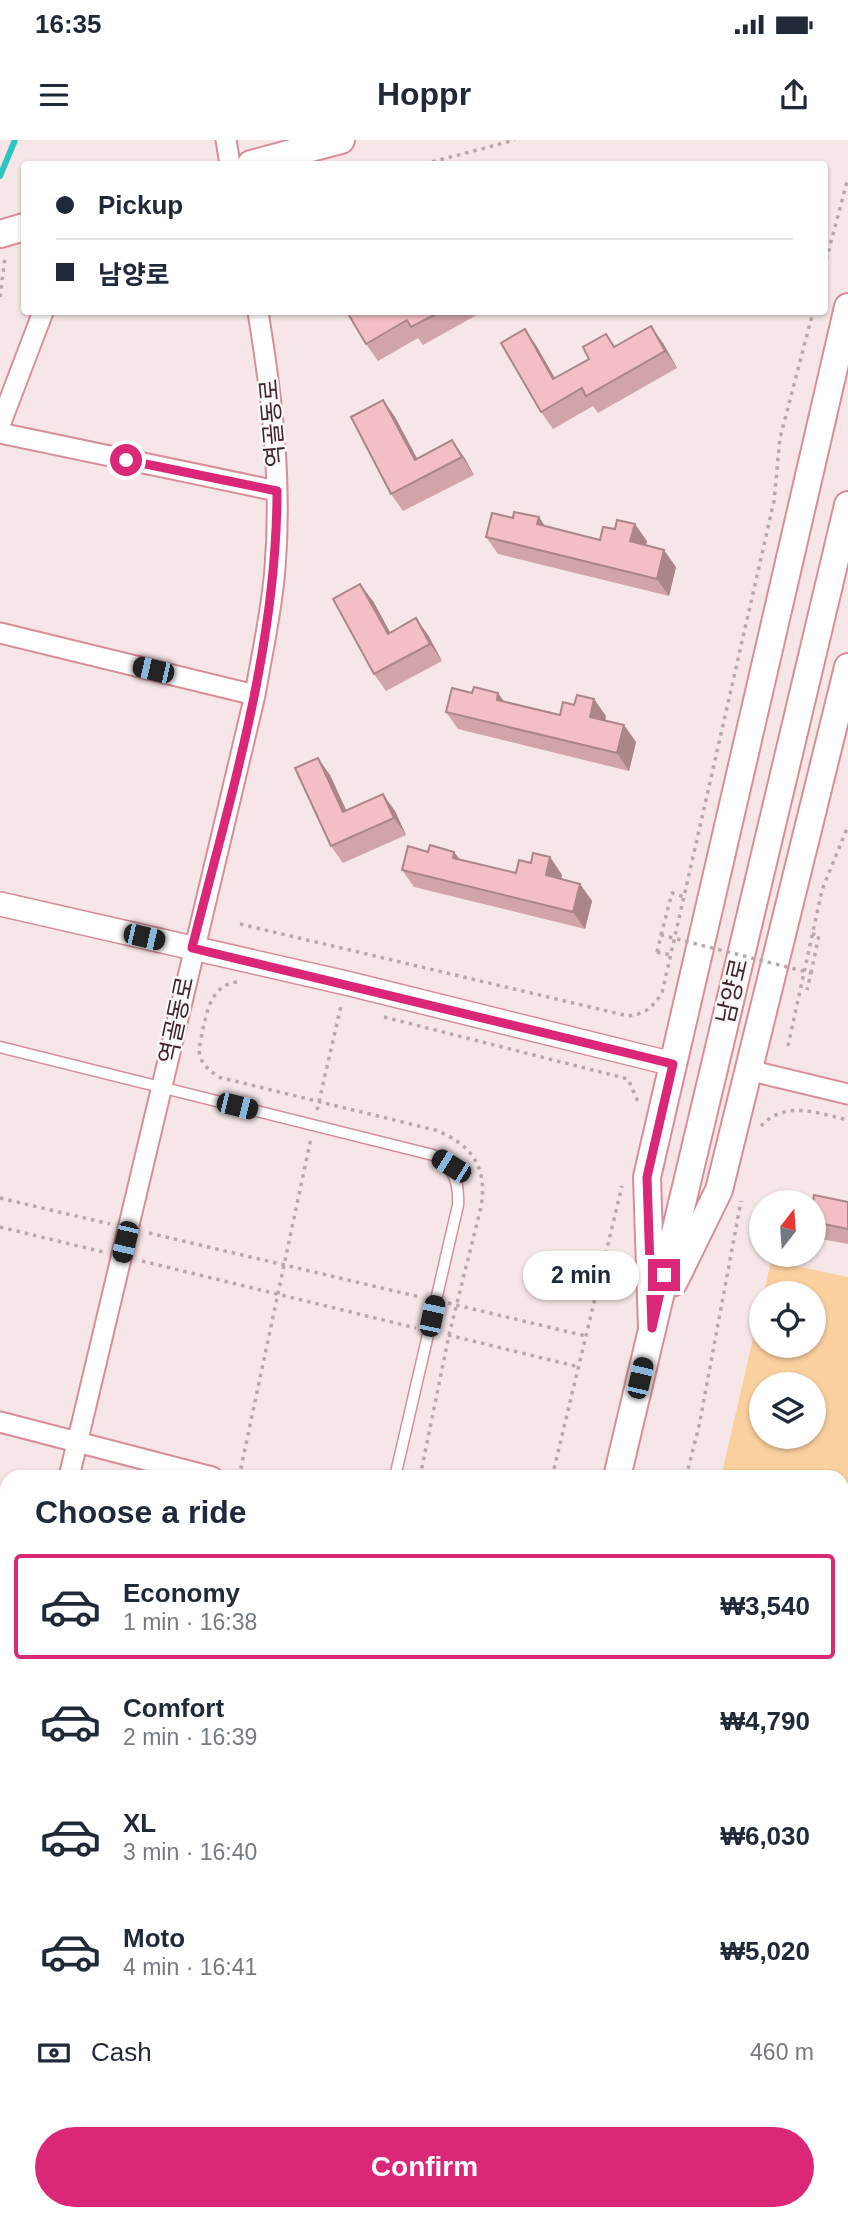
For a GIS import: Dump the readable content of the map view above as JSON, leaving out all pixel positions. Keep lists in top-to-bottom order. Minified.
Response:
{"streets":{"main road":["남양로"],"street":["역골동로"]},"north":"top","page":{"status":"16:35","header":"Hoppr","banner":["Pickup","남양로"],"bubble":"2 min","heading":"Choose a ride","list":[{"name":"Economy","note":"1 min · 16:38","value":"₩3,540"},{"name":"Comfort","note":"2 min · 16:39","value":"₩4,790"},{"name":"XL","note":"3 min · 16:40","value":"₩6,030"},{"name":"Moto","note":"4 min · 16:41","value":"₩5,020"}],"pay":["Cash","460 m"],"buttons":"Confirm"}}
